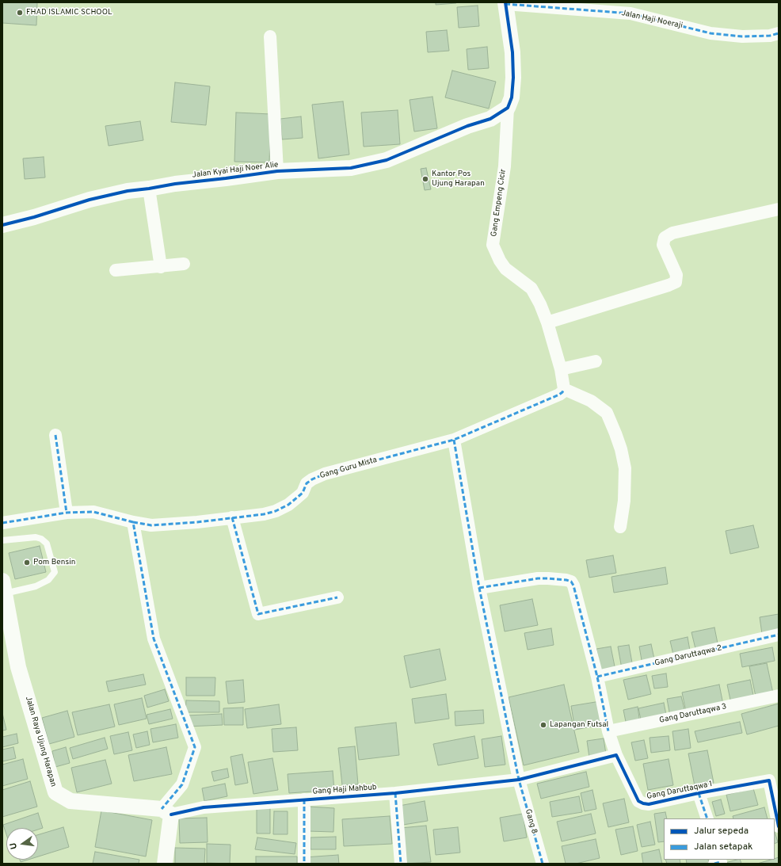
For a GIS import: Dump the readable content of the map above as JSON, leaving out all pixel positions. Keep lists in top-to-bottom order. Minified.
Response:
{"streets":{"street":["Jalan Haji Noeraji","Jalan Kyai Haji Noer Alie","Gang Empeng Cicir","Gang Guru Mista","Gang Daruttaqwa 2","Gang Daruttaqwa 3","Jalan Raya Ujung Harapan","Gang Haji Mahbub","Gang Daruttaqwa 1","Gang 8"]},"crossings":[["Jalan Kyai Haji Noer Alie","Gang Empeng Cicir"],["Gang Empeng Cicir","Gang Guru Mista"],["Gang Guru Mista","Gang 8"],["Gang Daruttaqwa 2","Gang Daruttaqwa 1"],["Gang Daruttaqwa 3","Gang Daruttaqwa 1"],["Jalan Raya Ujung Harapan","Gang Haji Mahbub"],["Gang Haji Mahbub","Gang 8"],["Gang Daruttaqwa 1","Gang 8"]],"places":["FHAD ISLAMIC SCHOOL","Kantor Pos Ujung Harapan","Pom Bensin","Lapangan Futsal"],"legend":["Jalur sepeda","Jalan setapak"],"north":"left"}
